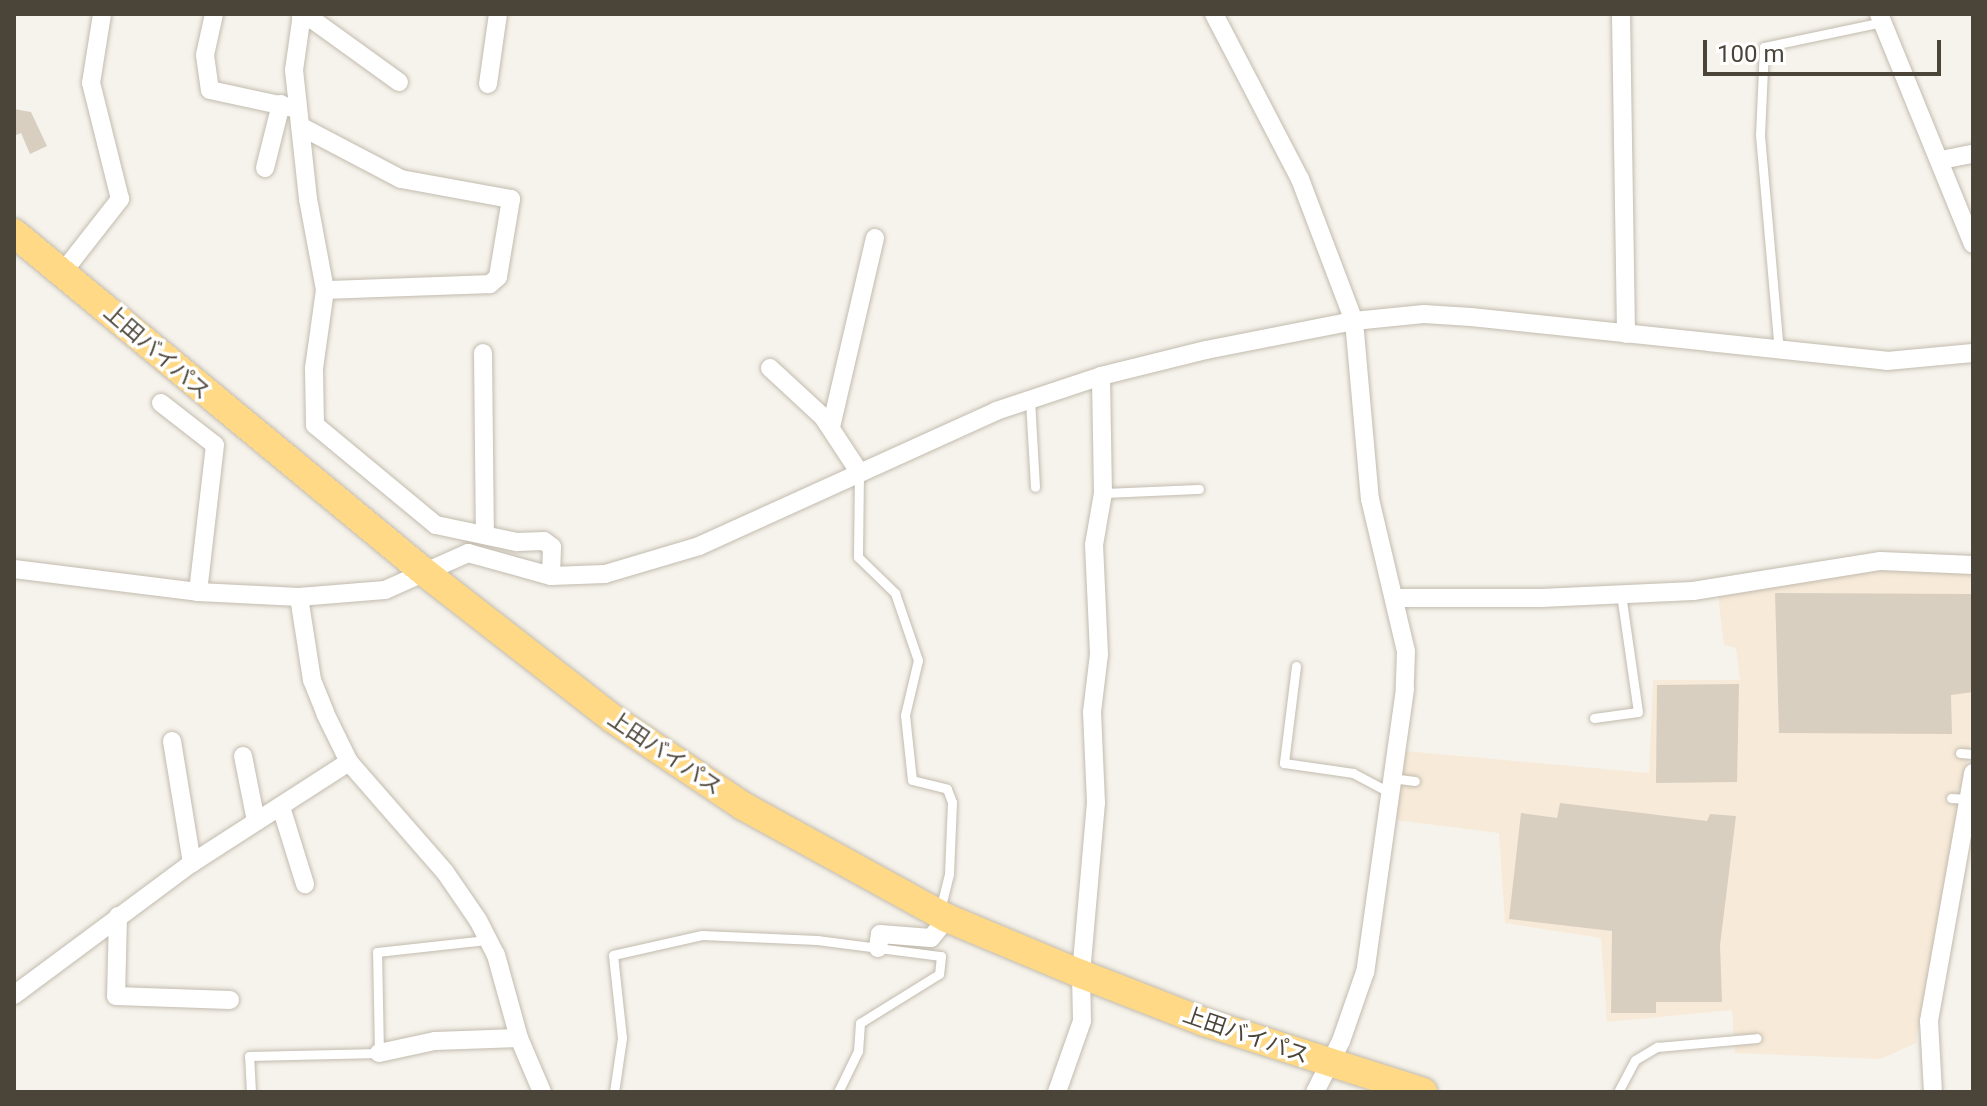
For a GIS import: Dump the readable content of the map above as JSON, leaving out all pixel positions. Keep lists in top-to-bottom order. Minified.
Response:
{"streets":{"highway":["上田バイパス"]},"scale_bar":"100 m"}
